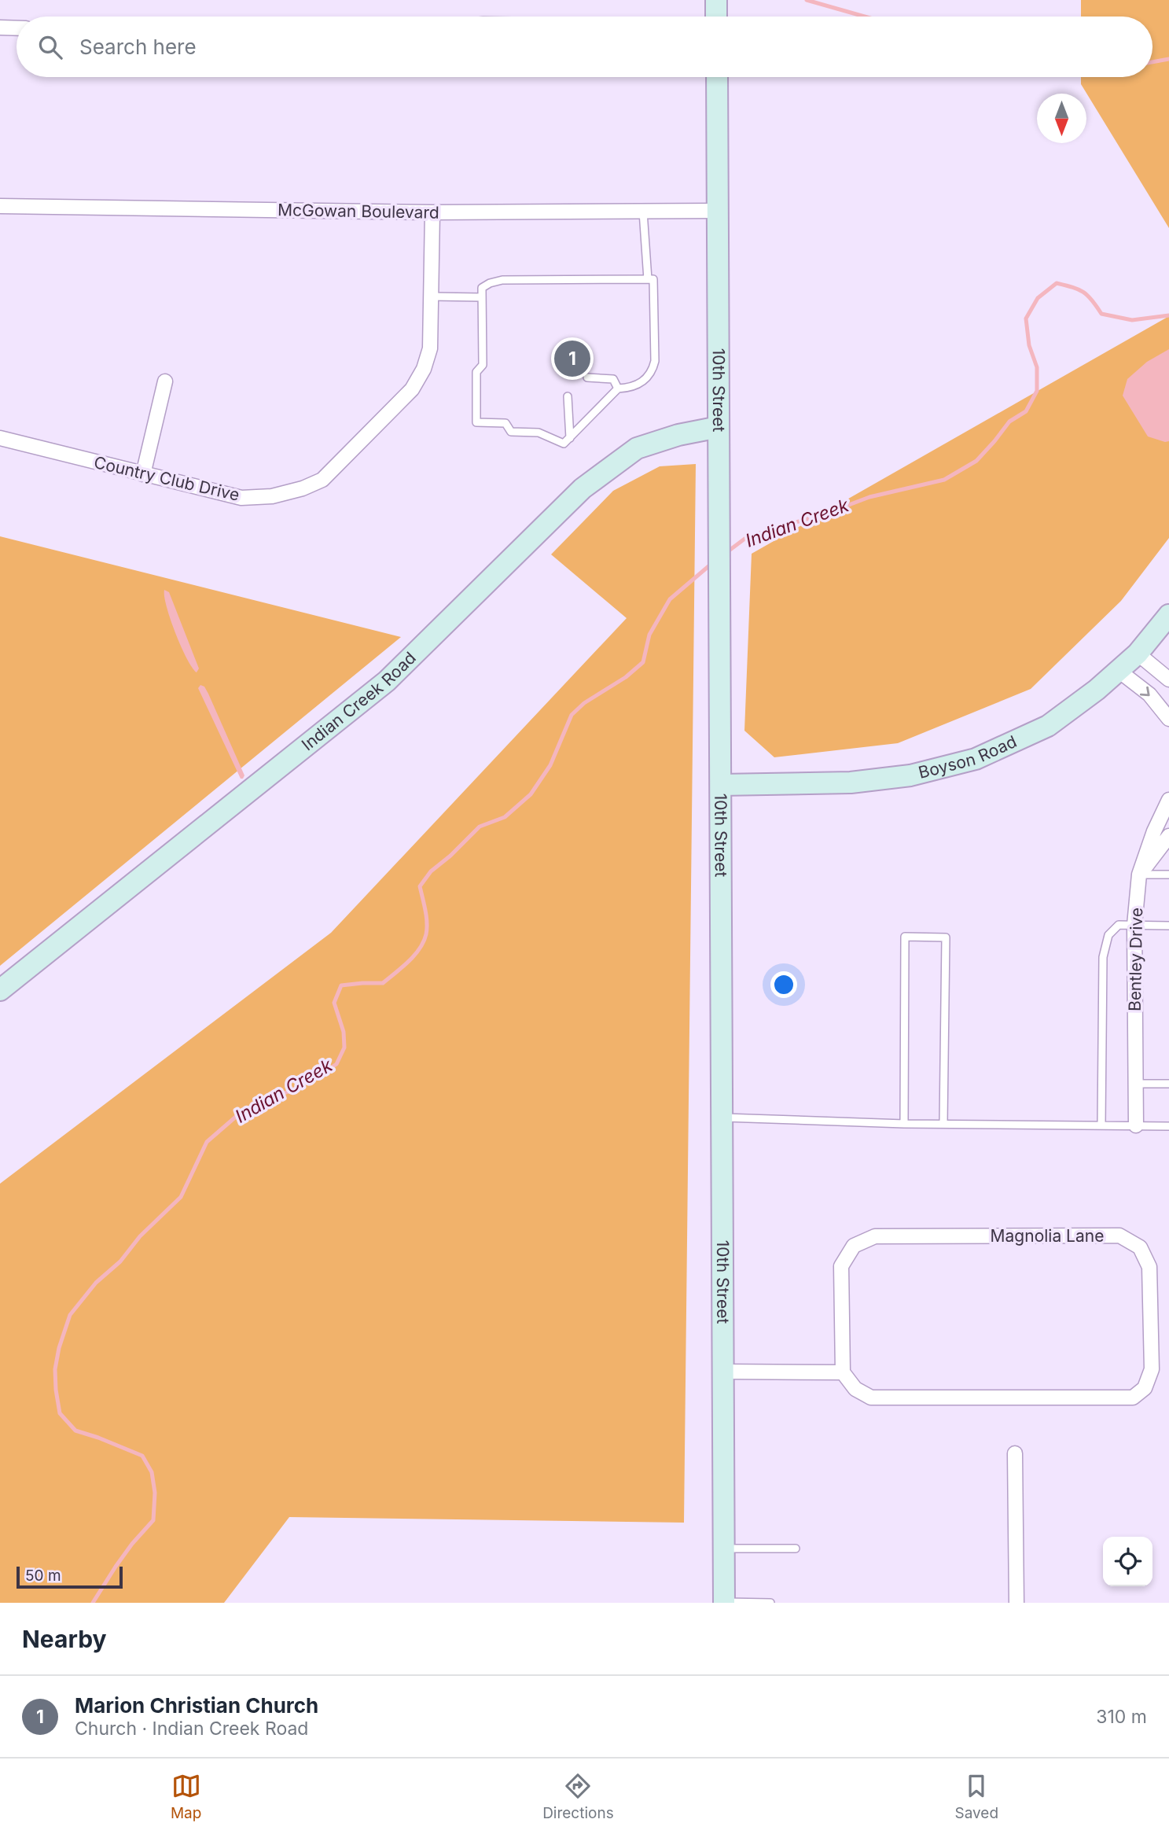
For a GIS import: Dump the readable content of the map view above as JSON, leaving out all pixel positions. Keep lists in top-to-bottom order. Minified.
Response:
{"streets":{"street":["McGowan Boulevard","10th Street","Country Club Drive","Indian Creek Road","Boyson Road","Bentley Drive","Magnolia Lane"]},"crossings":[["McGowan Boulevard","10th Street"],["McGowan Boulevard","Country Club Drive"],["10th Street","Indian Creek Road"],["10th Street","Boyson Road"]],"water":["Indian Creek"],"scale_bar":"50 m","north":"bottom","page":{"search":"Search here","pins":"1","scale":"50 m","heading":"Nearby","list":[{"mark":"1","name":"Marion Christian Church","note":"Church · Indian Creek Road","value":"310 m"}],"nav":["Map","Directions","Saved"]}}
